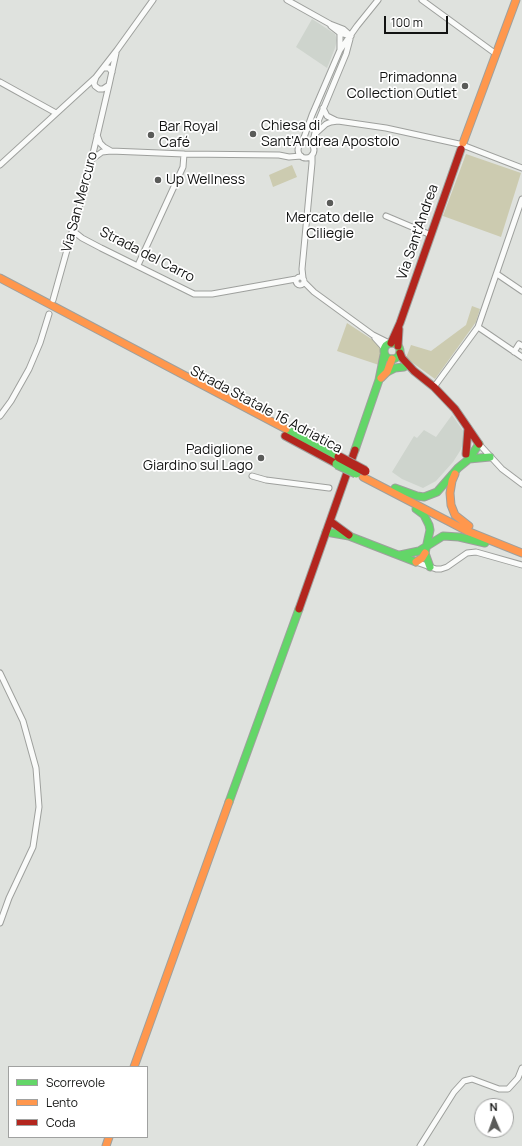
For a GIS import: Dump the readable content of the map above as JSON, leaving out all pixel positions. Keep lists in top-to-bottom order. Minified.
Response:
{"streets":{"main road":["Via Sant'Andrea","Strada Statale 16 Adriatica"],"street":["Via San Mercuro","Strada del Carro"]},"crossings":[["Via San Mercuro","Strada del Carro"]],"places":["Primadonna Collection Outlet","Chiesa di Sant'Andrea Apostolo","Bar Royal Café","Up Wellness","Mercato delle Ciliegie","Padiglione Giardino sul Lago"],"legend":["Scorrevole","Lento","Coda"],"scale_bar":"100 m","north":"top"}
